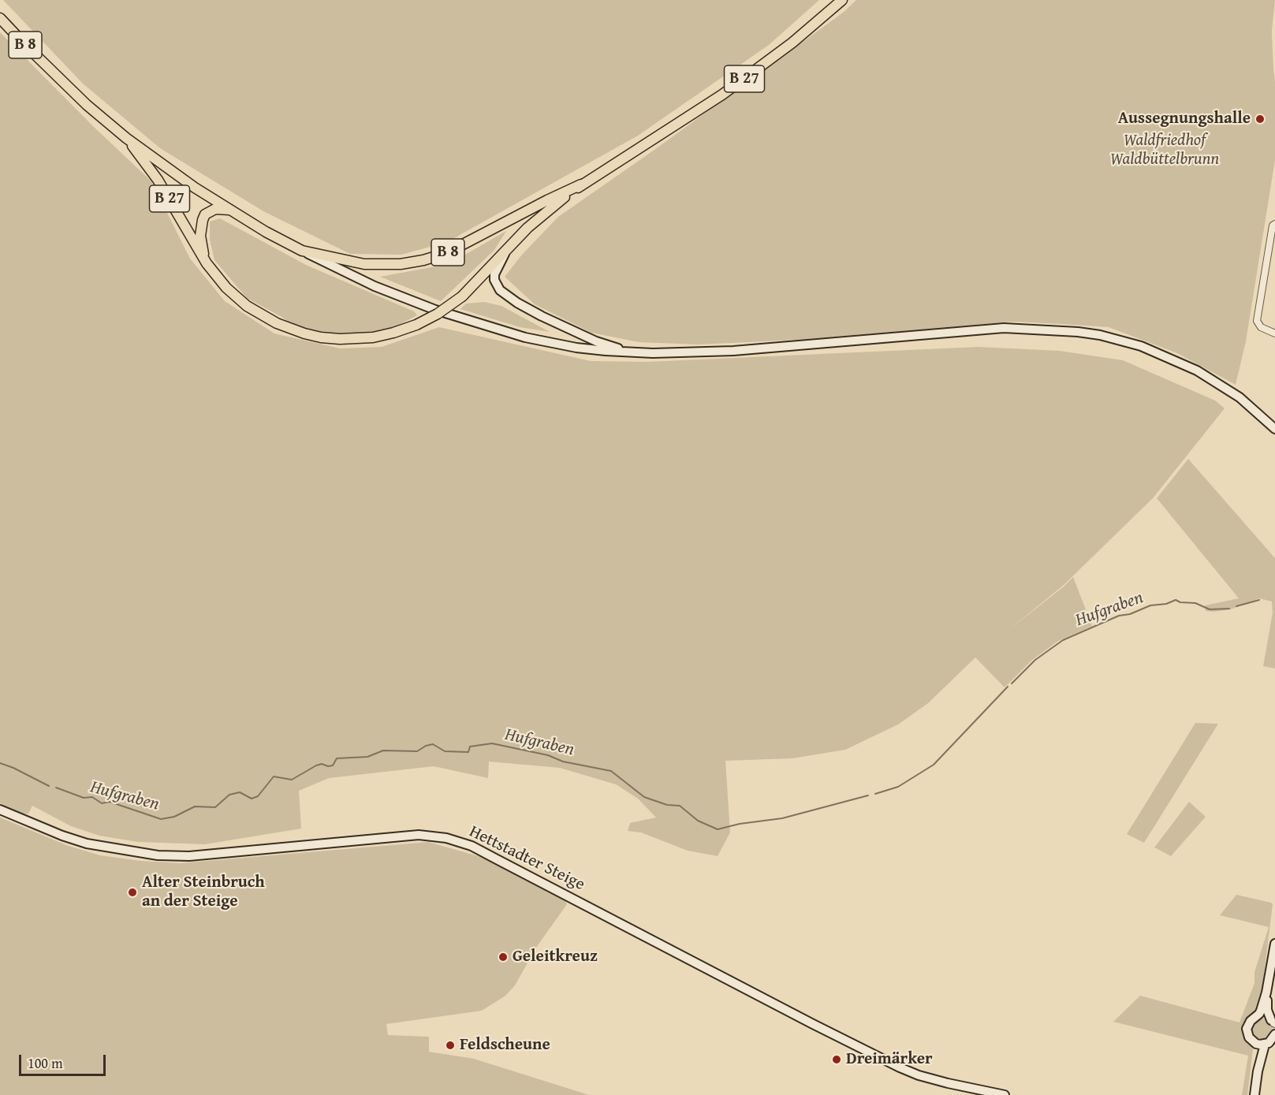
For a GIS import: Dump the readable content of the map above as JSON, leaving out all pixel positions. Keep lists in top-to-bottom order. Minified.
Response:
{"streets":{"main road":["B 8","B 27","Hettstadter Steige"]},"crossings":[["B 8","B 27"]],"water":["Hufgraben"],"parks":["Waldfriedhof Waldbüttelbrunn"],"places":["Aussegnungshalle","Alter Steinbruch an der Steige","Geleitkreuz","Feldscheune","Dreimärker"],"scale_bar":"100 m"}
